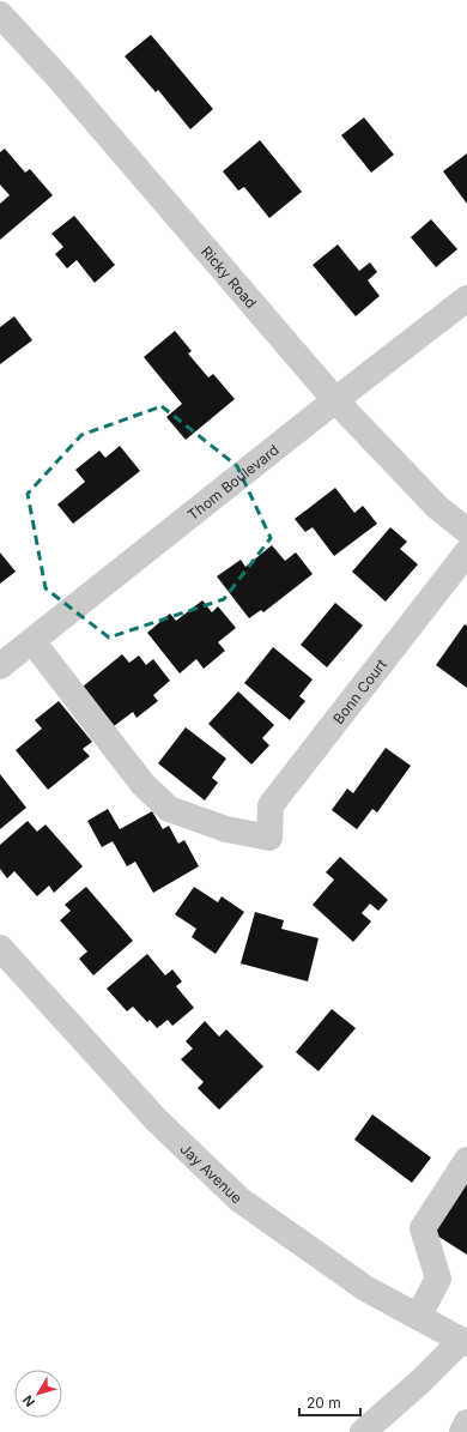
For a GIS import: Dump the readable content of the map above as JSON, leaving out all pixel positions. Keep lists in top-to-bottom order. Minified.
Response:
{"streets":{"street":["Ricky Road","Thom Boulevard","Bonn Court","Jay Avenue"]},"crossings":[["Ricky Road","Thom Boulevard"],["Thom Boulevard","Bonn Court"]],"scale_bar":"20 m","north":"bottom left"}
